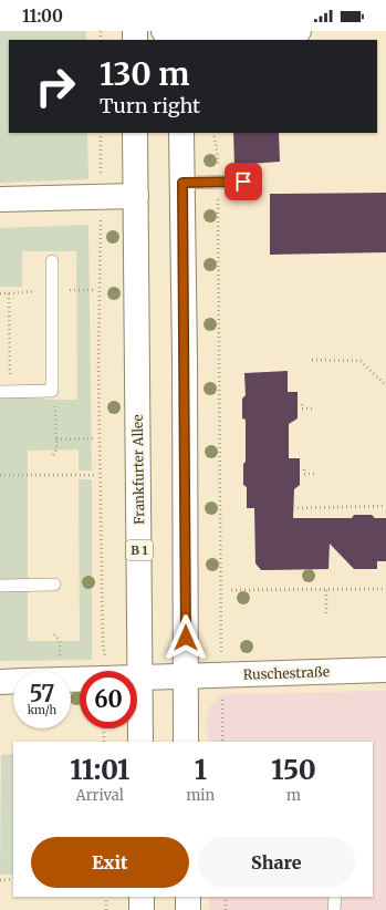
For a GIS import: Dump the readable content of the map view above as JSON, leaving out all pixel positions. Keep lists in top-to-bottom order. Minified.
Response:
{"streets":{"main road":["Frankfurter Allee","B 1","Ruschestraße"]},"crossings":[["Frankfurter Allee","Ruschestraße"]],"page":{"status":"11:00","turn":["130 m","Turn right"],"speed":"57 km/h","limit":"60","eta":["11:01","Arrival","1","min","150","m"],"buttons":["Exit","Share"]}}
